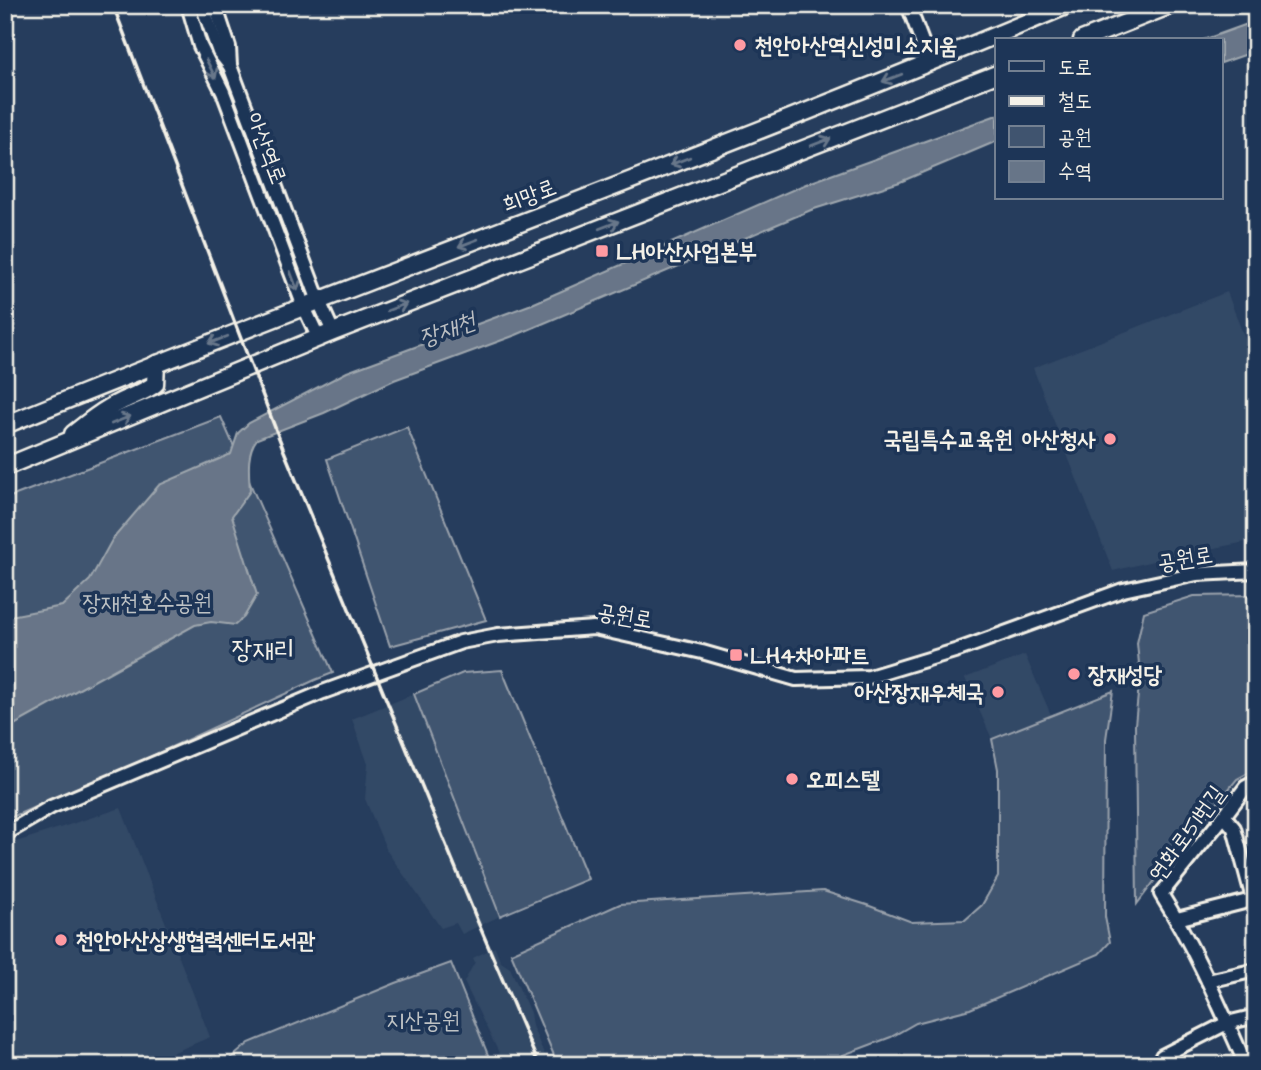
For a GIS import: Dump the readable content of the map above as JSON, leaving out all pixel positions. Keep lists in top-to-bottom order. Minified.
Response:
{"streets":{"main road":["희망로"],"street":["아산역로","공원로","연화로51번길"]},"crossings":[["아산역로","희망로"]],"districts":["장재리"],"water":["장재천"],"parks":["장재천호수공원","지산공원"],"places":{"other":["천안아산역신성미소지움","국립특수교육원 아산청사","장재성당","아산장재우체국","오피스텔","천안아산상생협력센터도서관"],"transit":["LH아산사업본부","LH4차아파트"]},"legend":["도로","철도","공원","수역"]}
